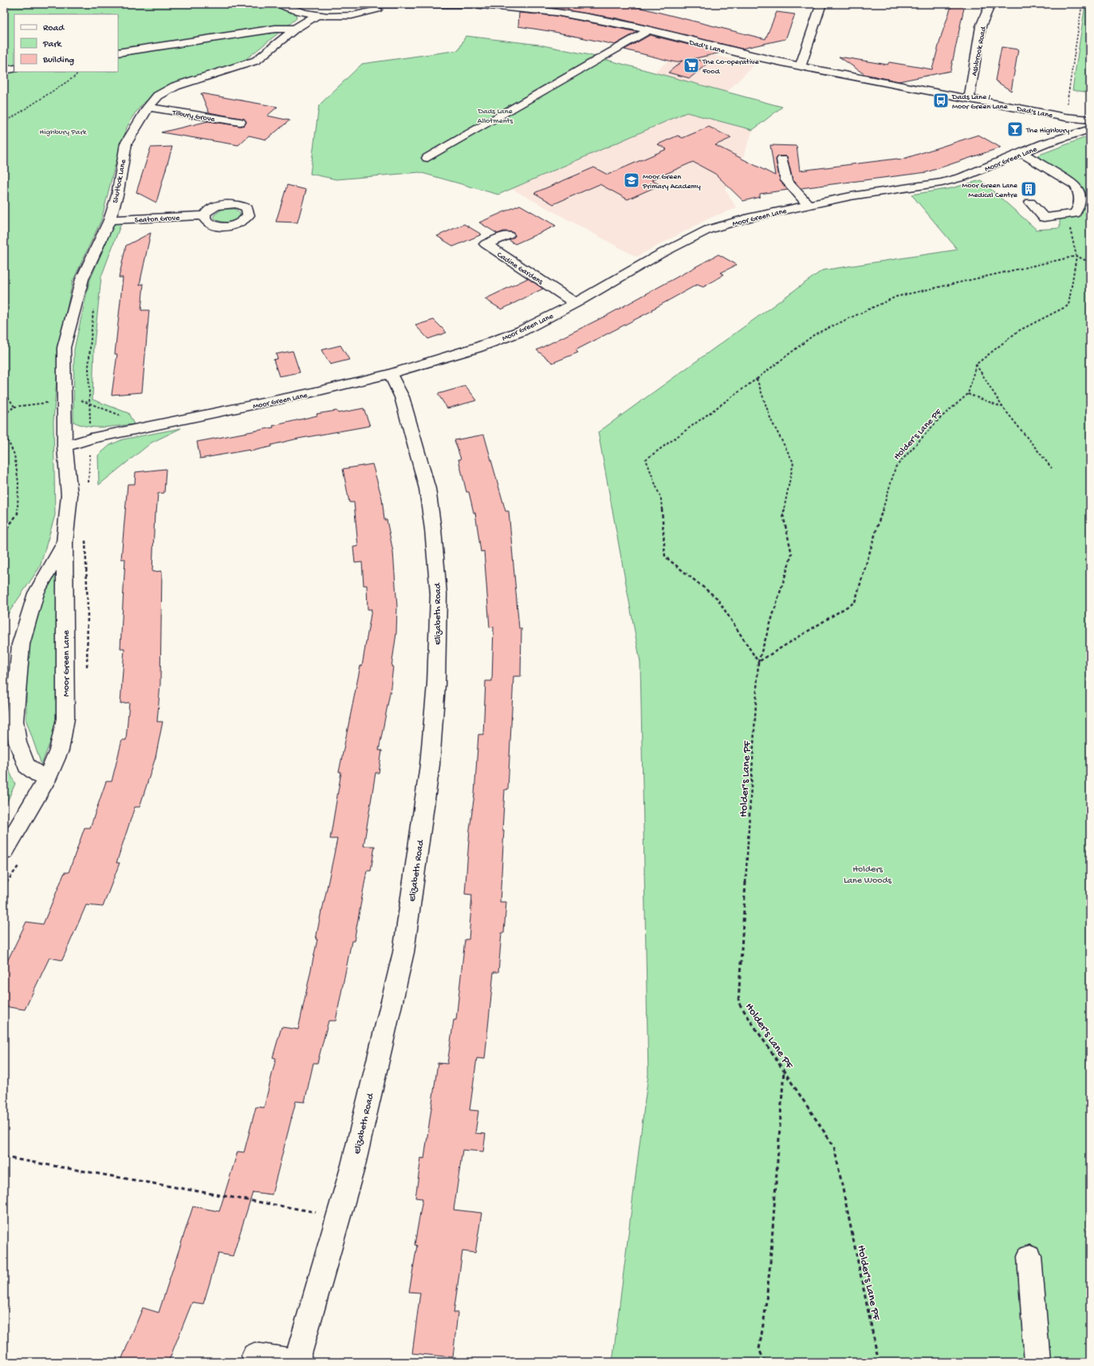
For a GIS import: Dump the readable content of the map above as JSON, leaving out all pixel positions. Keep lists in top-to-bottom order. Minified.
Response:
{"streets":{"street":["Dad's Lane","Ashbrook Road","Tilbury Grove","Moor Green Lane","Shutlock Lane","Seaton Grove","Cadine Gardens","Elizabeth Road"],"path":["Holder's Lane PF"]},"crossings":[["Dad's Lane","Ashbrook Road"],["Tilbury Grove","Shutlock Lane"],["Moor Green Lane","Shutlock Lane"],["Moor Green Lane","Cadine Gardens"],["Moor Green Lane","Elizabeth Road"],["Shutlock Lane","Seaton Grove"]],"parks":["Dads Lane Allotments","Highbury Park","Holders Lane Woods"],"places":{"supermarket":["The Co-operative Food"],"bus stop":["Dads Lane / Moor Green Lane"],"bar":["The Highbury"],"school or university":["Moor Green Primary Academy"],"building":["Moor Green Lane Medical Centre"]},"legend":["Road","Park","Building"]}
